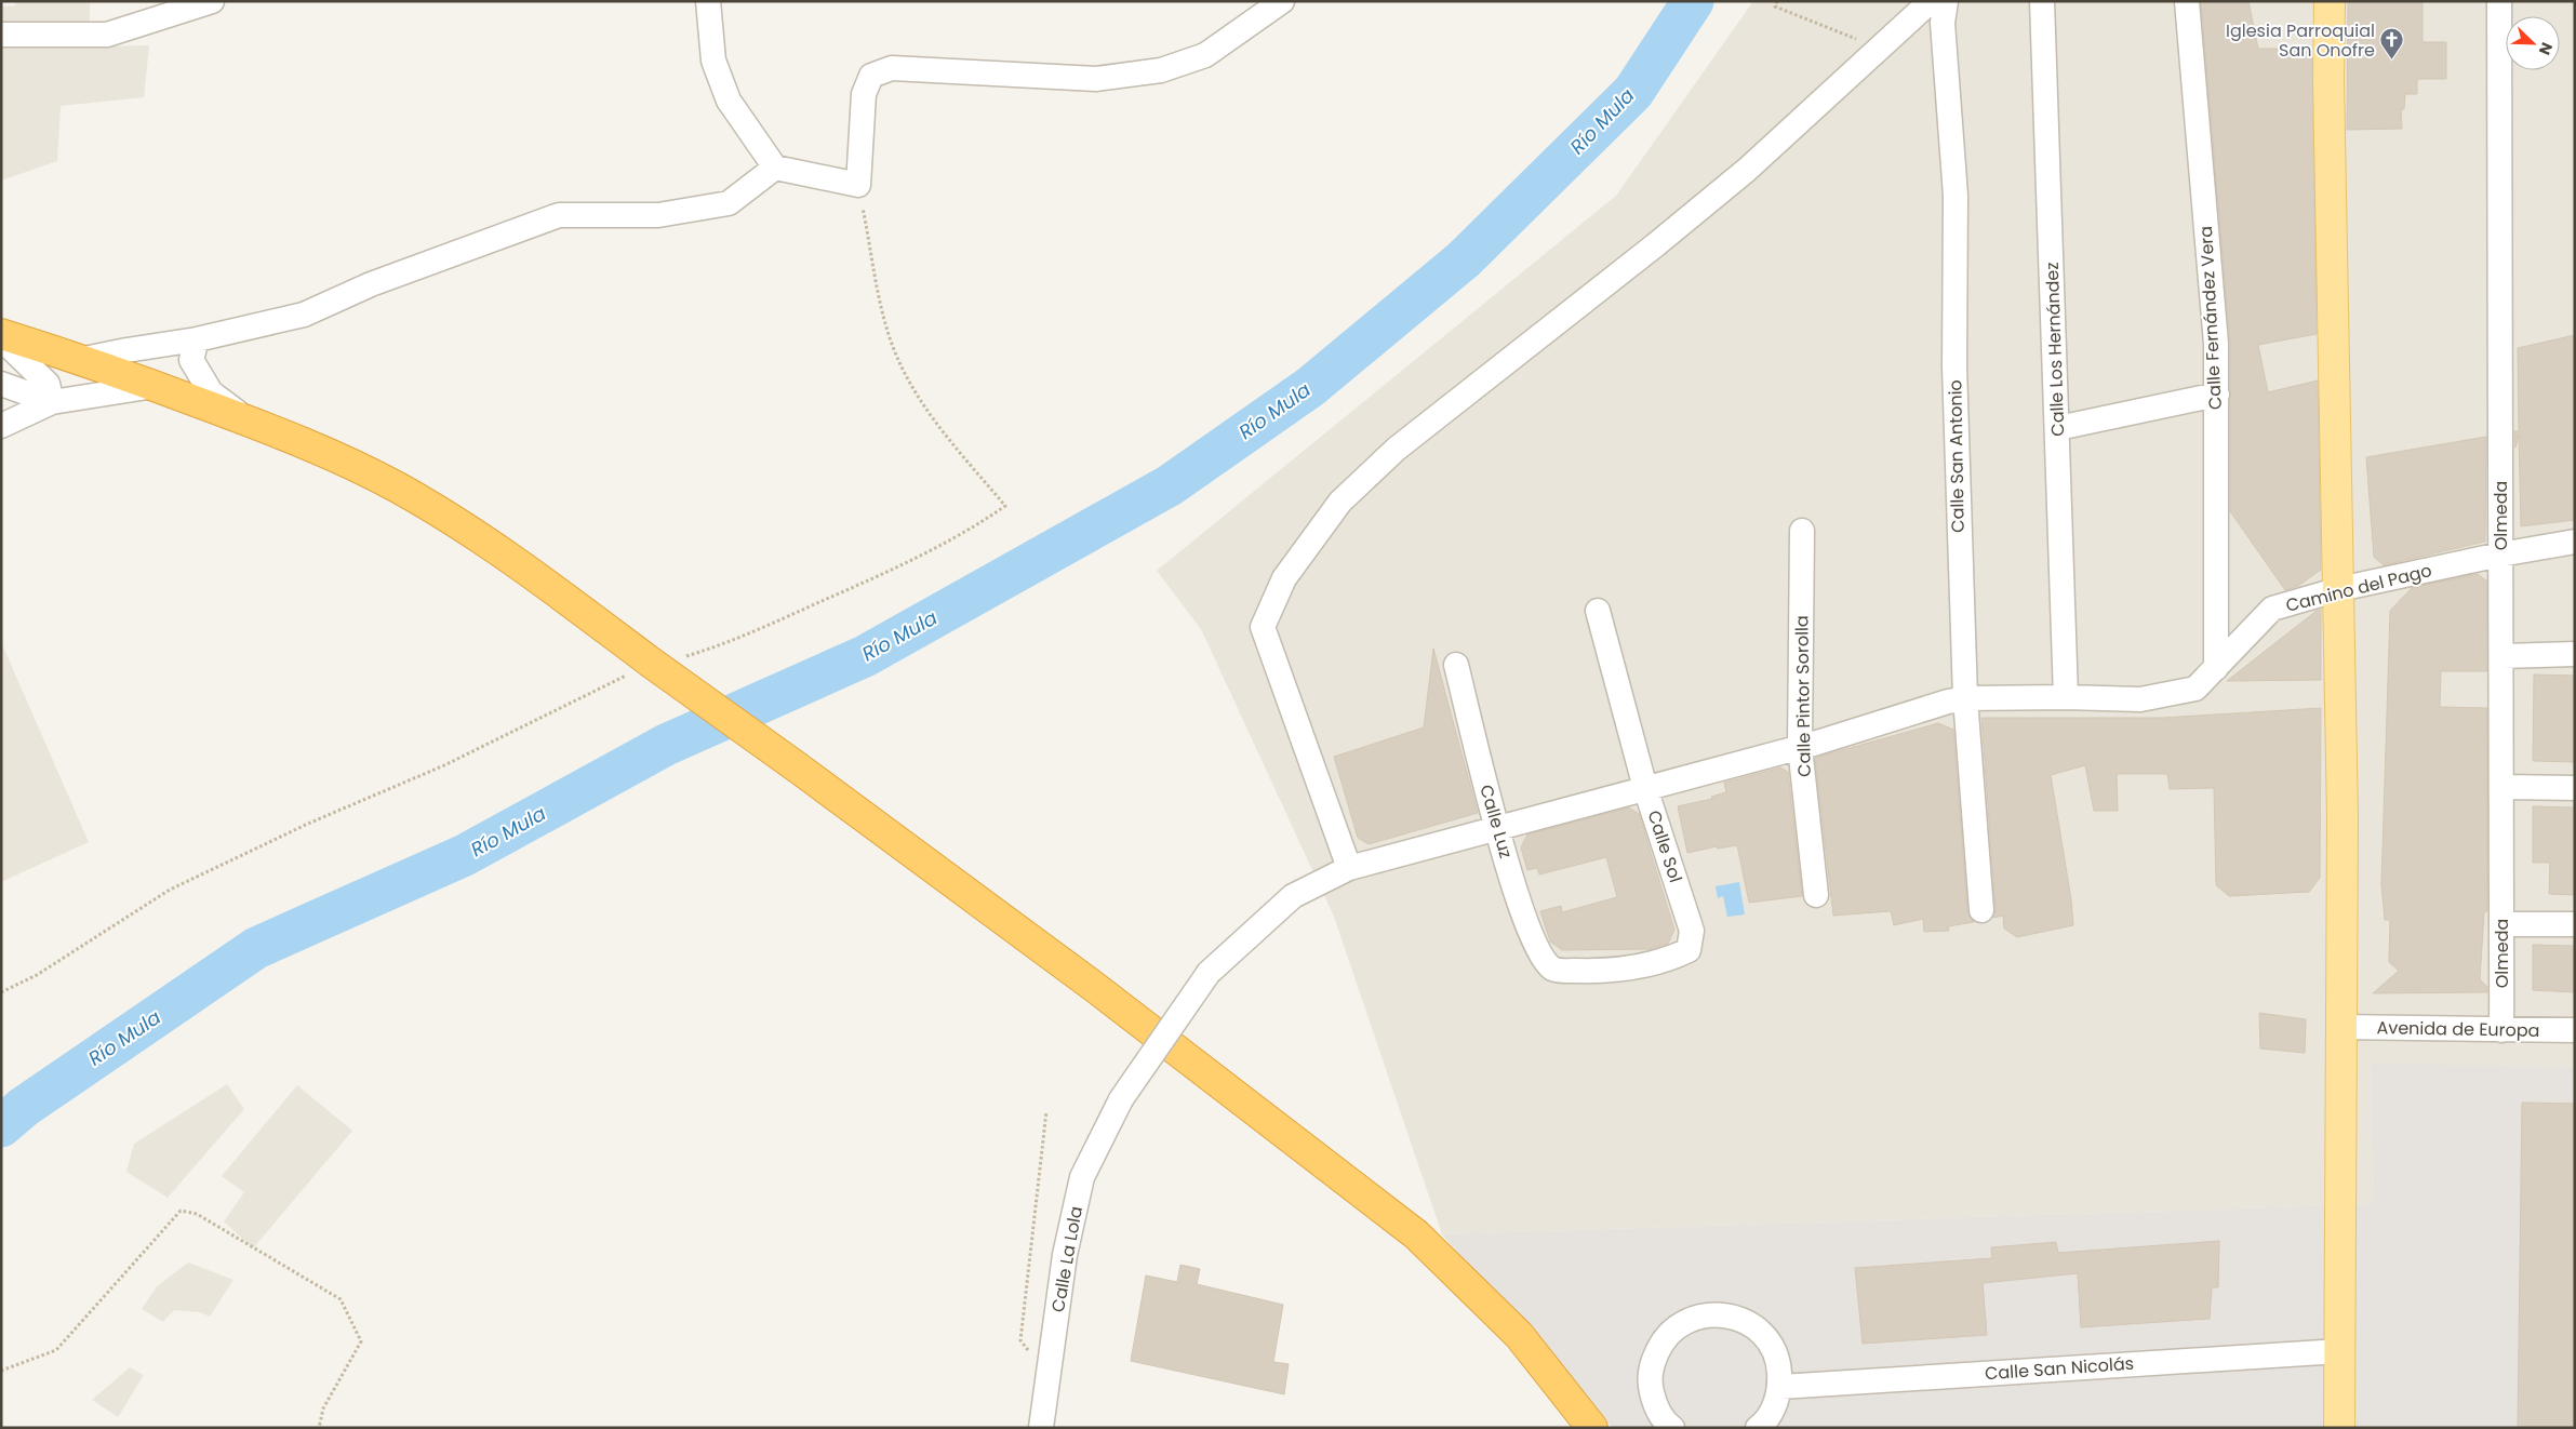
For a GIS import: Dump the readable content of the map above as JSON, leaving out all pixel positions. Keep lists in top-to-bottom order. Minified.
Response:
{"streets":{"street":["Calle Fernández Vera","Calle Los Hernández","Calle San Antonio","Olmeda","Camino del Pago","Calle Pintor Sorolla","Calle Luz","Calle Sol","Avenida de Europa","Calle La Lola","Calle San Nicolás"]},"crossings":[["Calle Fernández Vera","Camino del Pago"],["Calle Los Hernández","Camino del Pago"],["Calle San Antonio","Camino del Pago"],["Olmeda","Camino del Pago"],["Olmeda","Avenida de Europa"],["Camino del Pago","Calle Pintor Sorolla"],["Camino del Pago","Calle Luz"],["Camino del Pago","Calle Sol"],["Camino del Pago","Calle La Lola"],["Calle Luz","Calle Sol"],["Calle Luz","Calle La Lola"]],"water":["Río Mula"],"places":{"church":["Iglesia Parroquial San Onofre"]},"north":"bottom right"}
